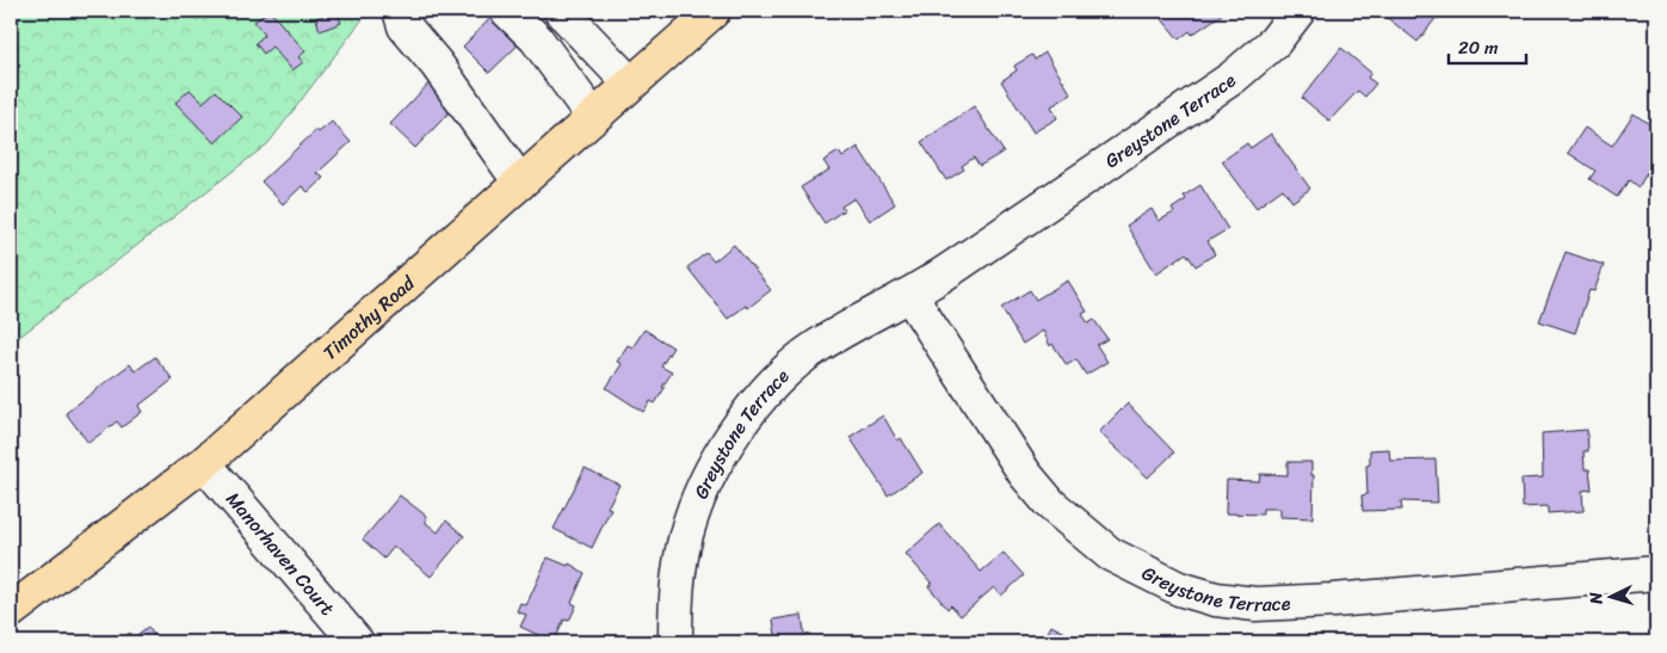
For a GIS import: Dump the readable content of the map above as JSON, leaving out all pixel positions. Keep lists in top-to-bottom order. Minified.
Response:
{"streets":{"main road":["Timothy Road"],"street":["Greystone Terrace","Manorhaven Court"]},"crossings":[["Timothy Road","Manorhaven Court"]],"scale_bar":"20 m","north":"left"}
